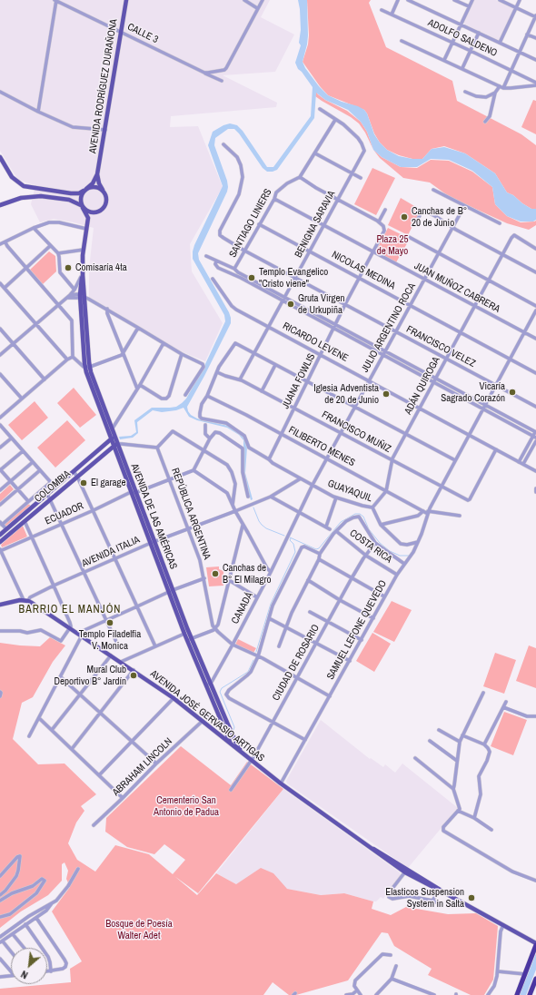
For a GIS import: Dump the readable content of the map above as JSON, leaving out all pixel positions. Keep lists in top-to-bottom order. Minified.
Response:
{"streets":{"main road":["AVENIDA RODRÍGUEZ DURAÑONA","COLOMBIA","AVENIDA DE LAS AMÉRICAS","AVENIDA ITALIA","AVENIDA JOSÉ GERVASIO ARTIGAS"],"street":["CALLE 3","ADOLFO SALDENO","SANTIAGO LINIERS","BENIGNA SARAVIA","NICOLAS MEDINA","JUAN MUÑOZ CABRERA","JULIO ARGENTINO ROCA","RICARDO LEVENE","FRANCISCO VELEZ","JUANA FOWLIS","ADÁN QUIROGA","FRANCISCO MUÑIZ","FILIBERTO MENES","GUAYAQUIL","ECUADOR","REPÚBLICA ARGENTINA","COSTA RICA","CANADÁ","SAMUEL LEFONE QUEVEDO","CIUDAD DE ROSARIO","ABRAHAM LINCOLN"]},"crossings":[["CALLE 3","AVENIDA RODRÍGUEZ DURAÑONA"],["SANTIAGO LINIERS","BENIGNA SARAVIA"],["SANTIAGO LINIERS","NICOLAS MEDINA"],["SANTIAGO LINIERS","JUAN MUÑOZ CABRERA"],["SANTIAGO LINIERS","FRANCISCO VELEZ"],["BENIGNA SARAVIA","NICOLAS MEDINA"],["BENIGNA SARAVIA","JUAN MUÑOZ CABRERA"],["BENIGNA SARAVIA","RICARDO LEVENE"],["BENIGNA SARAVIA","FRANCISCO VELEZ"],["BENIGNA SARAVIA","FRANCISCO MUÑIZ"],["NICOLAS MEDINA","JULIO ARGENTINO ROCA"],["NICOLAS MEDINA","JUANA FOWLIS"],["NICOLAS MEDINA","ADÁN QUIROGA"],["NICOLAS MEDINA","SAMUEL LEFONE QUEVEDO"],["JUAN MUÑOZ CABRERA","JULIO ARGENTINO ROCA"],["JUAN MUÑOZ CABRERA","JUANA FOWLIS"],["JUAN MUÑOZ CABRERA","ADÁN QUIROGA"],["JUAN MUÑOZ CABRERA","SAMUEL LEFONE QUEVEDO"],["JULIO ARGENTINO ROCA","RICARDO LEVENE"],["JULIO ARGENTINO ROCA","FRANCISCO VELEZ"],["JULIO ARGENTINO ROCA","FRANCISCO MUÑIZ"],["JULIO ARGENTINO ROCA","FILIBERTO MENES"],["JULIO ARGENTINO ROCA","GUAYAQUIL"],["JULIO ARGENTINO ROCA","CANADÁ"],["RICARDO LEVENE","JUANA FOWLIS"],["RICARDO LEVENE","ADÁN QUIROGA"],["RICARDO LEVENE","FRANCISCO MUÑIZ"],["RICARDO LEVENE","SAMUEL LEFONE QUEVEDO"],["FRANCISCO VELEZ","JUANA FOWLIS"],["FRANCISCO VELEZ","ADÁN QUIROGA"],["FRANCISCO VELEZ","SAMUEL LEFONE QUEVEDO"],["JUANA FOWLIS","FRANCISCO MUÑIZ"],["JUANA FOWLIS","FILIBERTO MENES"],["JUANA FOWLIS","GUAYAQUIL"],["ADÁN QUIROGA","FRANCISCO MUÑIZ"],["ADÁN QUIROGA","FILIBERTO MENES"],["ADÁN QUIROGA","GUAYAQUIL"],["FRANCISCO MUÑIZ","SAMUEL LEFONE QUEVEDO"],["FILIBERTO MENES","GUAYAQUIL"],["FILIBERTO MENES","SAMUEL LEFONE QUEVEDO"],["COLOMBIA","AVENIDA DE LAS AMÉRICAS"],["GUAYAQUIL","AVENIDA ITALIA"],["GUAYAQUIL","SAMUEL LEFONE QUEVEDO"],["ECUADOR","REPÚBLICA ARGENTINA"],["ECUADOR","AVENIDA DE LAS AMÉRICAS"],["REPÚBLICA ARGENTINA","AVENIDA ITALIA"],["AVENIDA DE LAS AMÉRICAS","AVENIDA ITALIA"],["AVENIDA DE LAS AMÉRICAS","CANADÁ"],["AVENIDA DE LAS AMÉRICAS","AVENIDA JOSÉ GERVASIO ARTIGAS"],["COSTA RICA","SAMUEL LEFONE QUEVEDO"],["COSTA RICA","CIUDAD DE ROSARIO"],["AVENIDA ITALIA","AVENIDA JOSÉ GERVASIO ARTIGAS"],["SAMUEL LEFONE QUEVEDO","AVENIDA JOSÉ GERVASIO ARTIGAS"],["CIUDAD DE ROSARIO","AVENIDA JOSÉ GERVASIO ARTIGAS"],["AVENIDA JOSÉ GERVASIO ARTIGAS","ABRAHAM LINCOLN"]],"districts":["BARRIO EL MANJÓN"],"parks":["Plaza 25 de Mayo","Cementerio San Antonio de Padua","Bosque de Poesía Walter Adet"],"places":["Canchas de B° 20 de Junio","Comisaría 4ta","Templo Evangelico \"Cristo viene\"","Gruta Virgen de Urkupiña","Vicaría Sagrado Corazón","Iglesia Adventista de 20 de Junio","El garage","Canchas de B° El Milagro","Templo Filadelfia V. Monica","Mural Club Deportivo B° Jardín","Elasticos Suspension System in Salta"],"north":"bottom left"}
